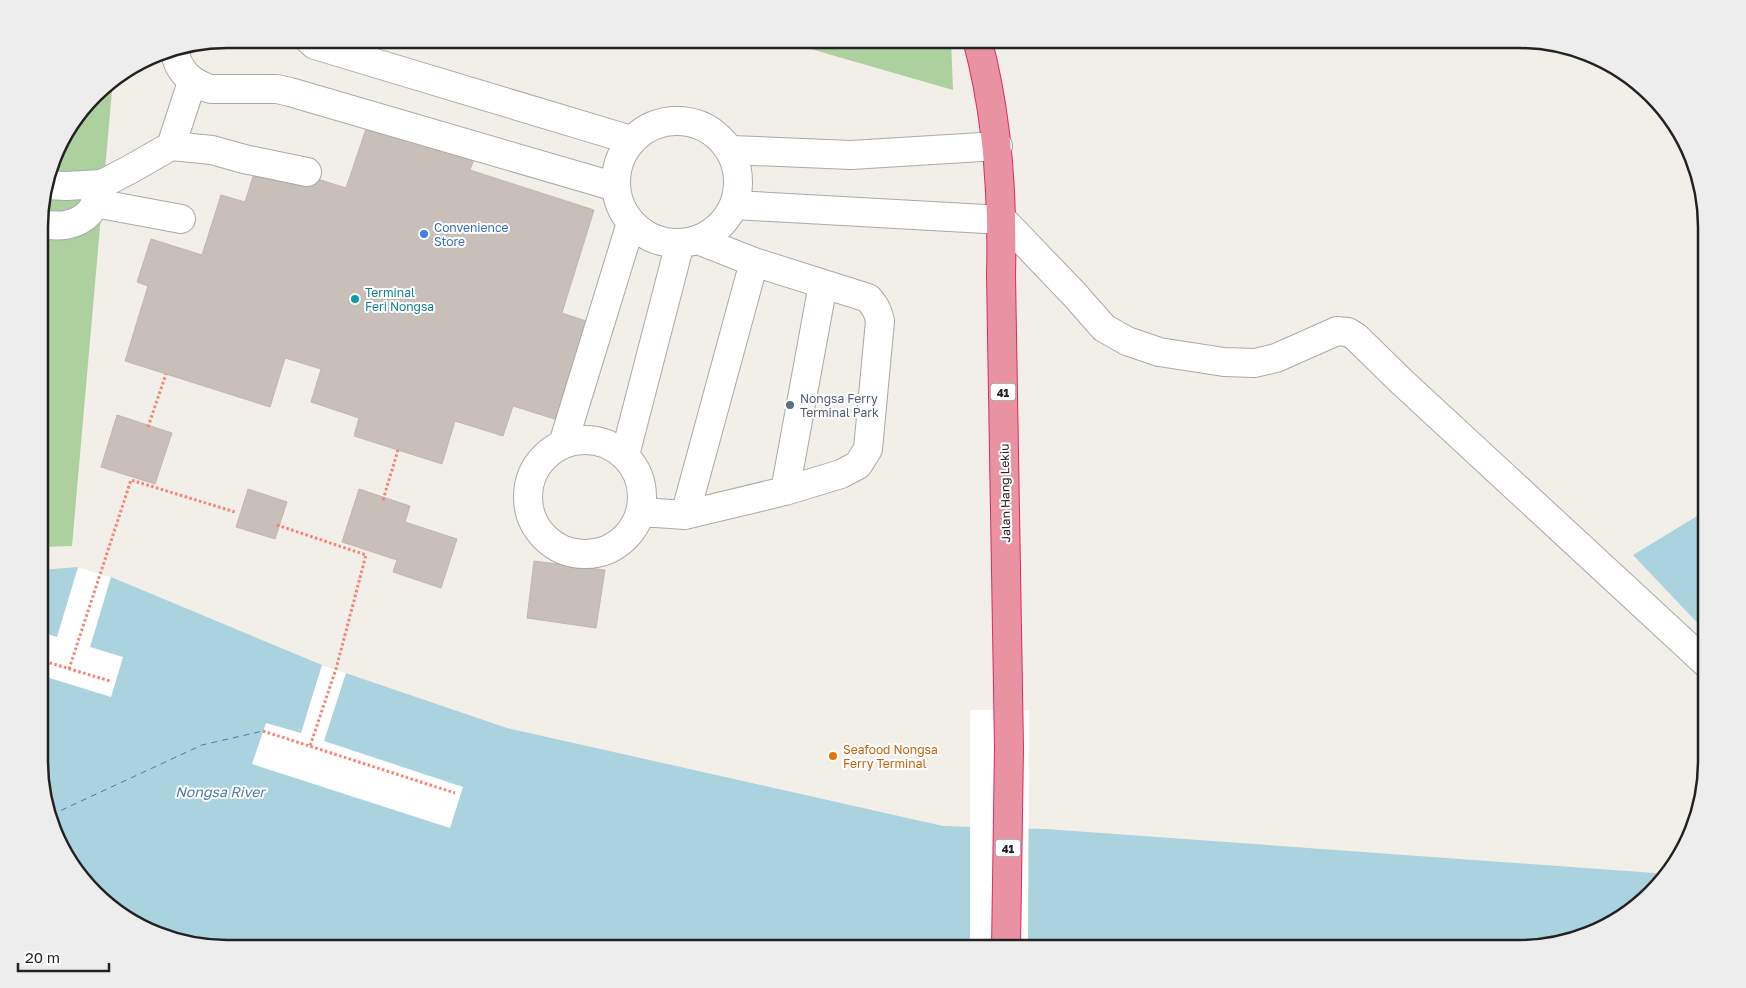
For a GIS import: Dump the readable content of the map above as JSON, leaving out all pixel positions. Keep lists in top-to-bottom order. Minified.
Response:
{"streets":{"highway":["41","Jalan Hang Lekiu"]},"water":["Nongsa River"],"places":["Convenience Store","Terminal Feri Nongsa","Nongsa Ferry Terminal Park","Seafood Nongsa Ferry Terminal"],"scale_bar":"20 m"}
